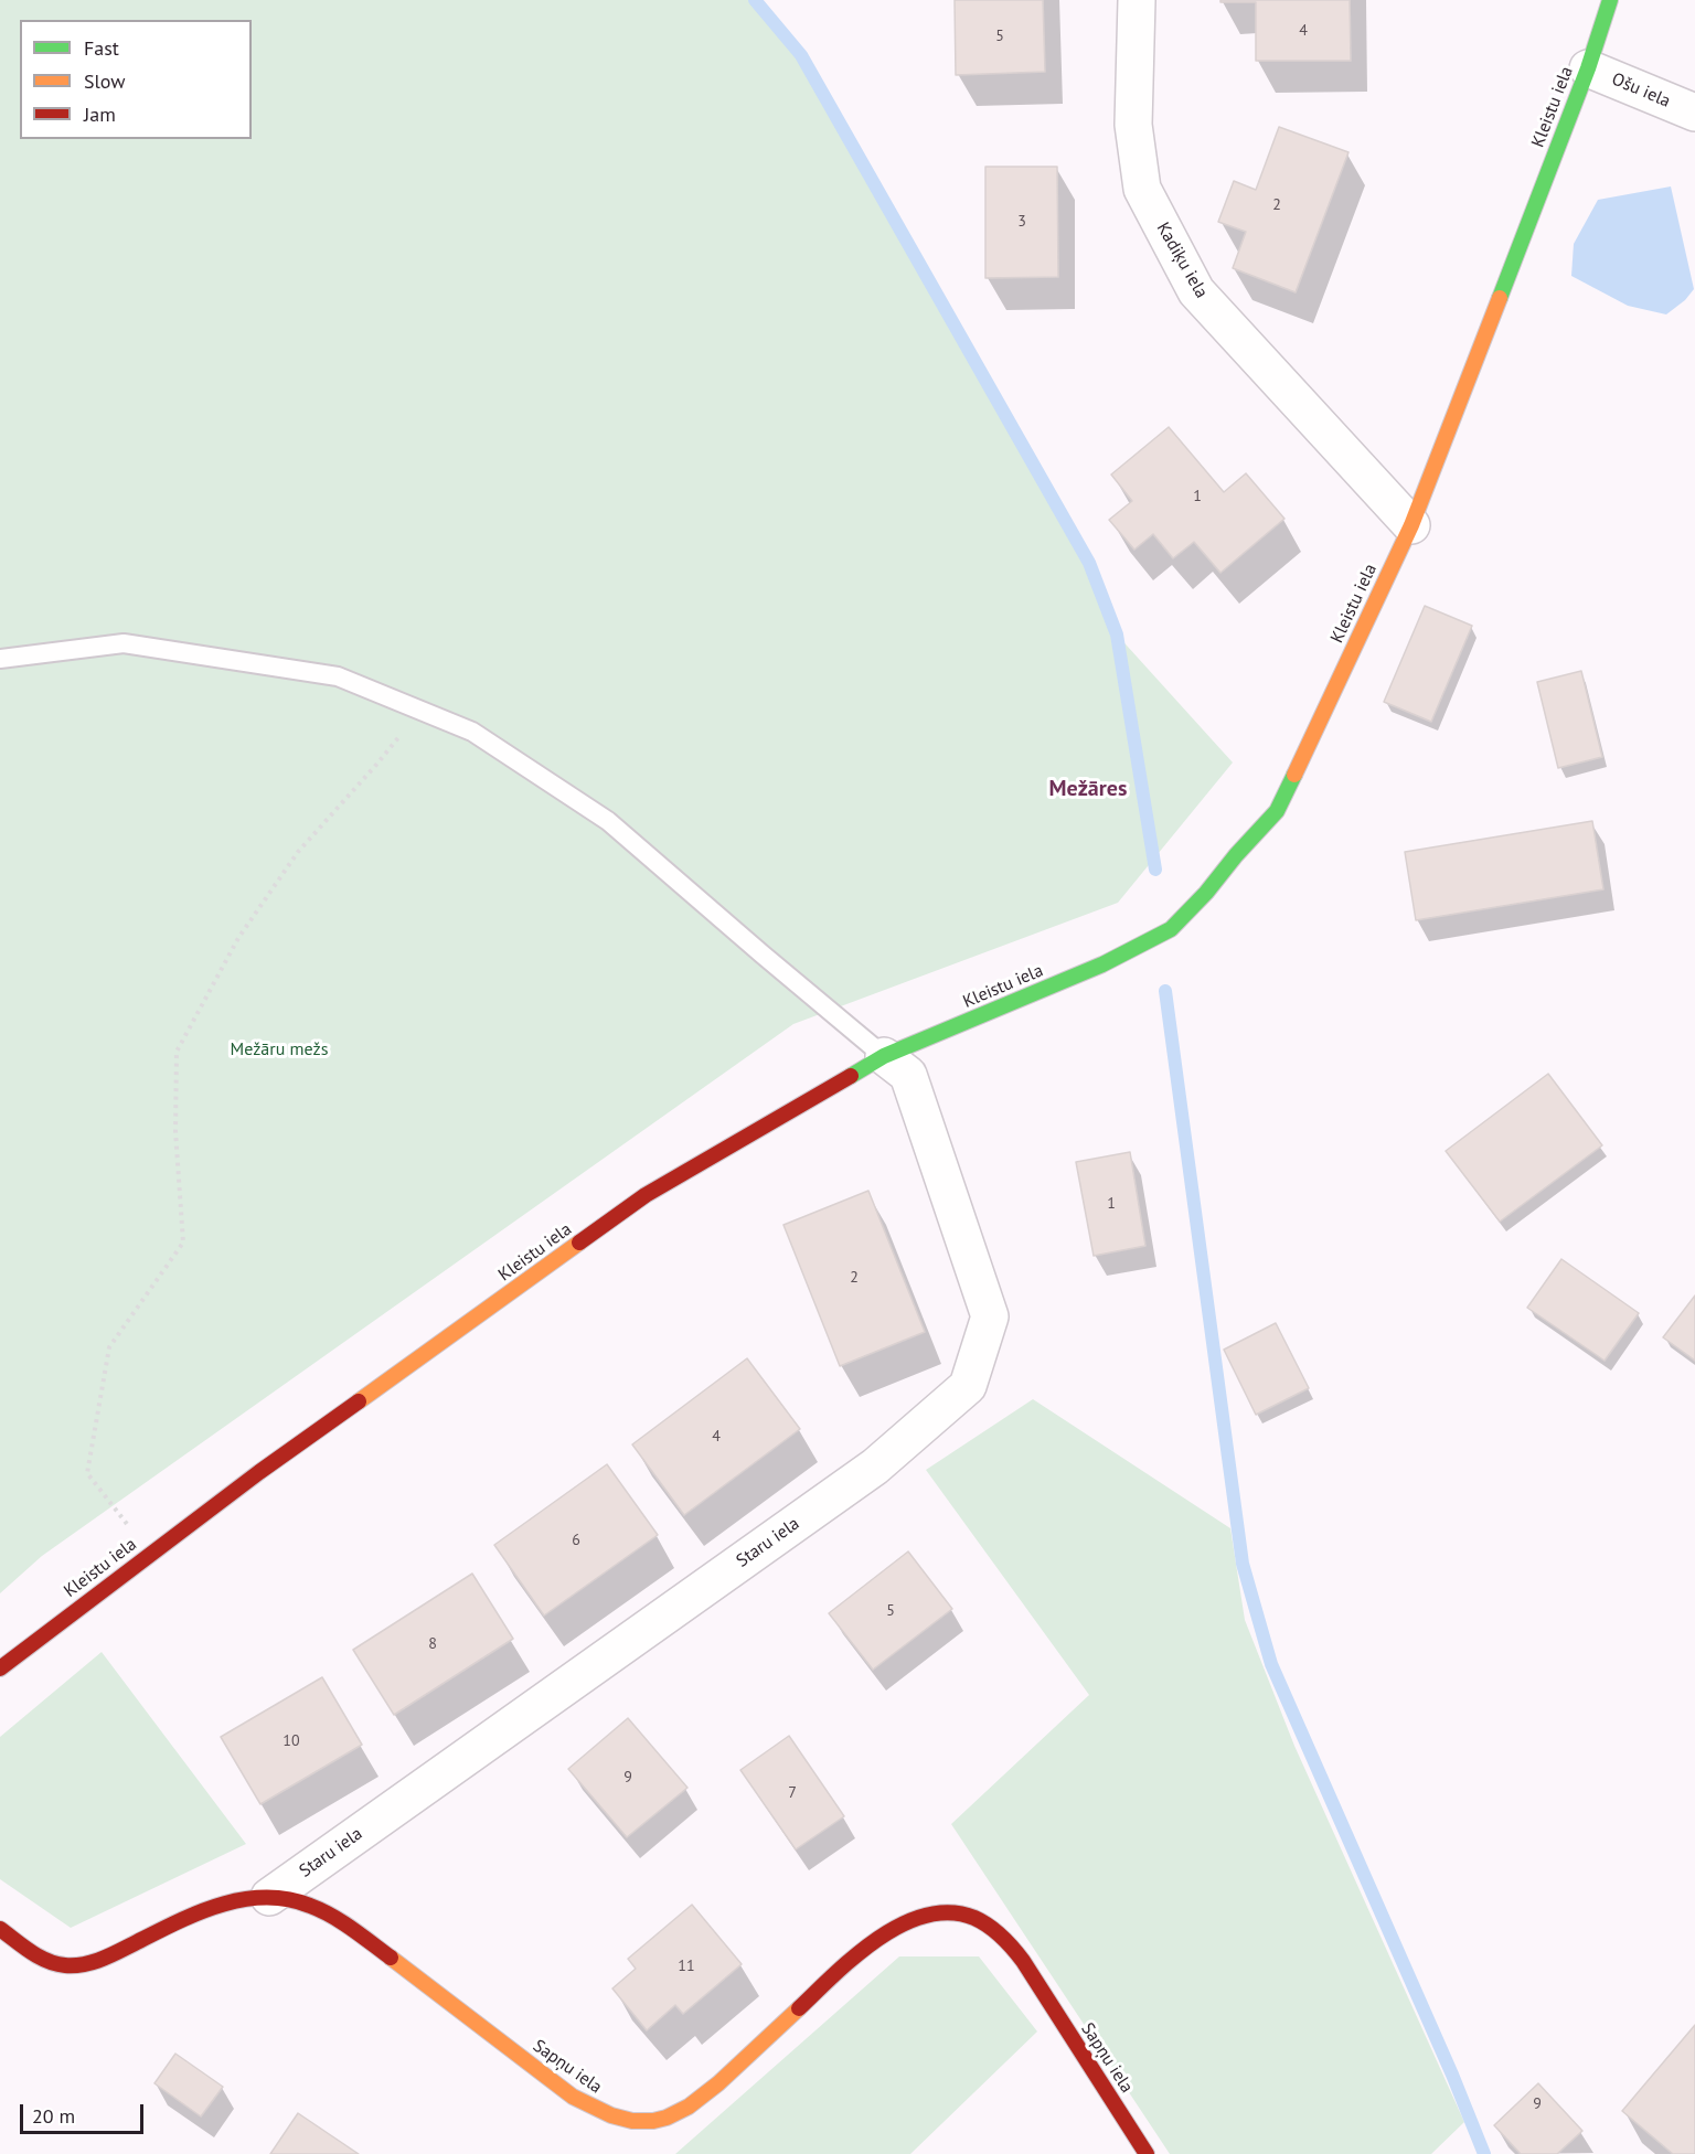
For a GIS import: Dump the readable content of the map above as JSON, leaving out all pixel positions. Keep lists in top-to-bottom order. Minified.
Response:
{"streets":{"street":["Ošu iela","Kleistu iela","Kadiķu iela","Staru iela","Sapņu iela"]},"crossings":[["Ošu iela","Kleistu iela"],["Kleistu iela","Kadiķu iela"],["Kleistu iela","Staru iela"],["Staru iela","Sapņu iela"]],"districts":["Mežāres"],"parks":["Mežāru mežs"],"house_numbers":["4","5","2","3","1","1","2","4","6","5","8","10","9","7","11","9"],"legend":["Fast","Slow","Jam"],"scale_bar":"20 m"}
